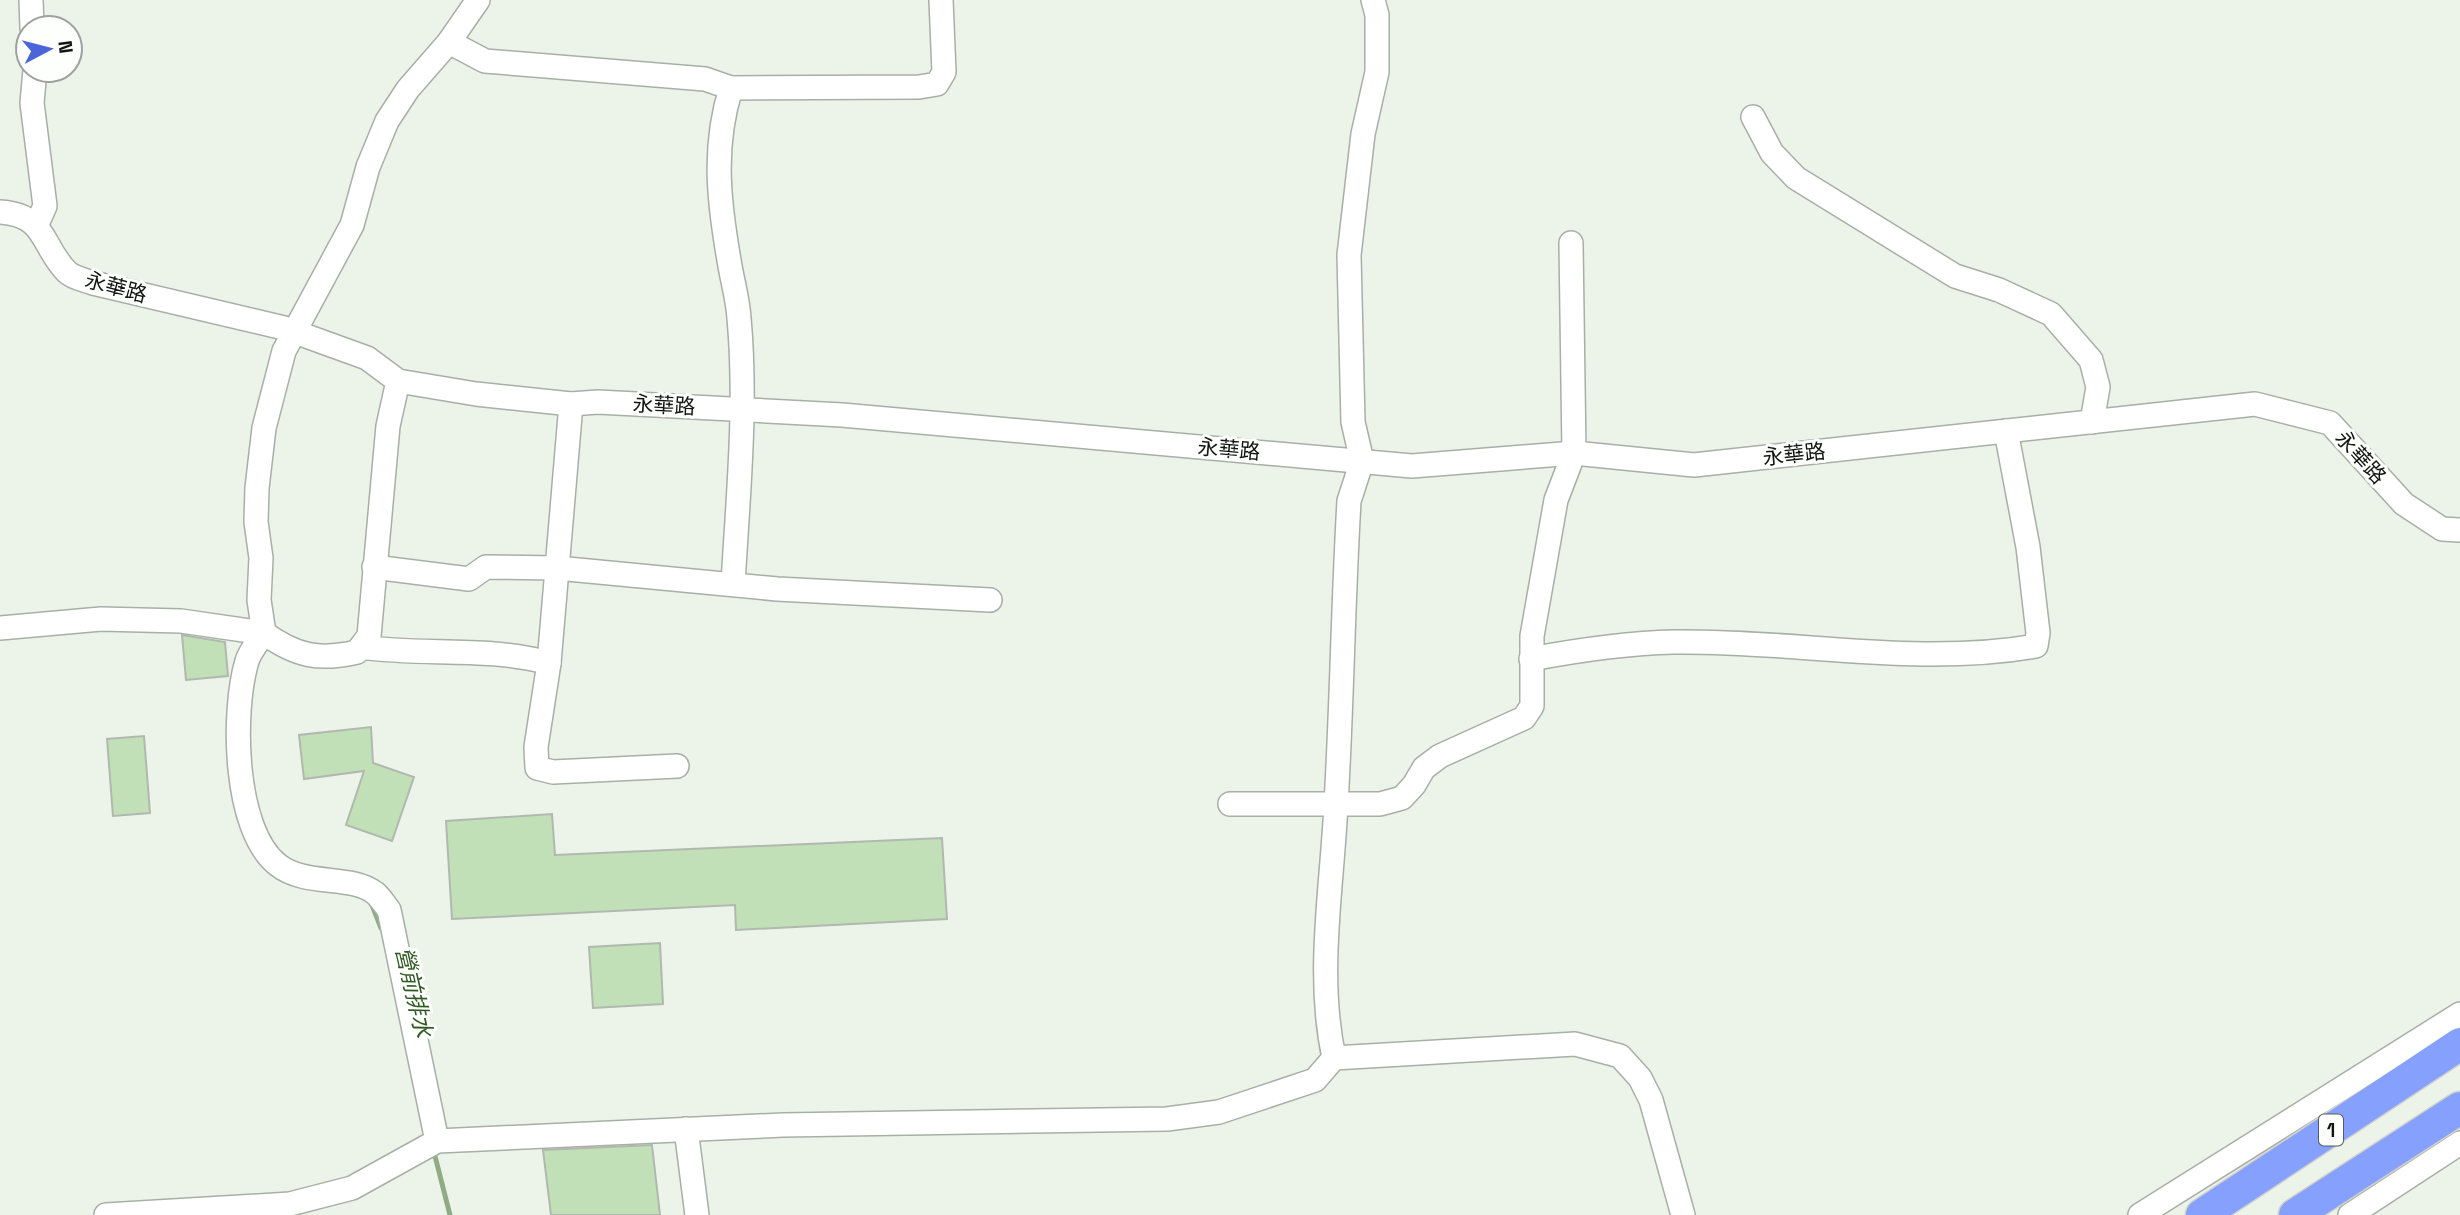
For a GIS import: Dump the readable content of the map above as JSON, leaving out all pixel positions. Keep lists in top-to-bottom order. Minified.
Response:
{"streets":{"highway":["1"],"street":["永華路"]},"water":["營前排水"],"north":"right"}
